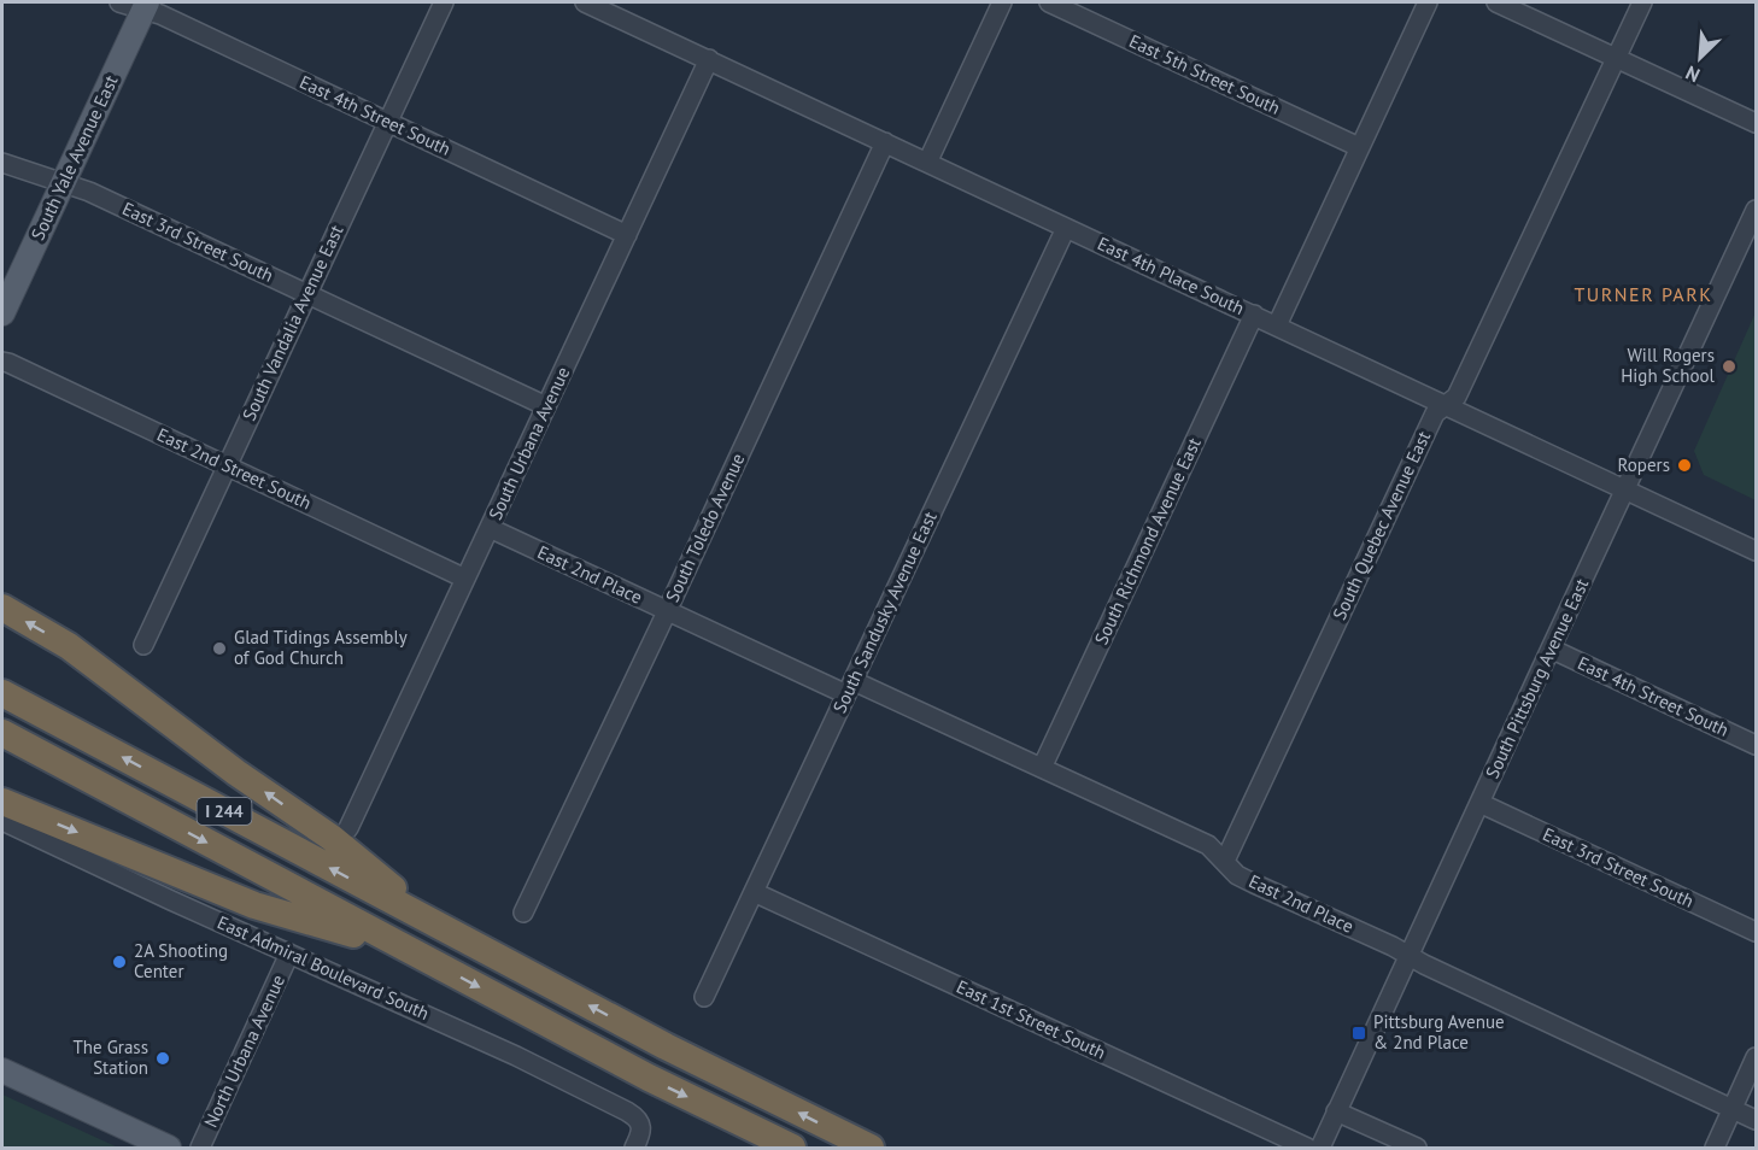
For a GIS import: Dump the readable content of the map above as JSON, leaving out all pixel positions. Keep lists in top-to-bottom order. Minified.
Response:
{"streets":{"highway":["I 244"],"main road":["South Yale Avenue East"],"street":["East 5th Street South","East 4th Street South","East 3rd Street South","East 4th Place South","South Vandalia Avenue East","South Urbana Avenue","East 2nd Street South","South Quebec Avenue East","South Toledo Avenue","South Richmond Avenue East","East 2nd Place","South Sandusky Avenue East","South Pittsburg Avenue East","East Admiral Boulevard South","East 1st Street South","North Urbana Avenue"]},"crossings":[["East 4th Street South","South Yale Avenue East"],["East 4th Street South","South Vandalia Avenue East"],["East 4th Street South","South Urbana Avenue"],["East 4th Street South","South Pittsburg Avenue East"],["South Yale Avenue East","East 3rd Street South"],["East 3rd Street South","South Vandalia Avenue East"],["East 3rd Street South","South Urbana Avenue"],["East 3rd Street South","South Pittsburg Avenue East"],["East 4th Place South","South Urbana Avenue"],["East 4th Place South","South Quebec Avenue East"],["East 4th Place South","South Toledo Avenue"],["East 4th Place South","South Richmond Avenue East"],["East 4th Place South","South Sandusky Avenue East"],["East 4th Place South","South Pittsburg Avenue East"],["South Vandalia Avenue East","East 2nd Street South"],["South Urbana Avenue","East 2nd Street South"],["South Urbana Avenue","East 2nd Place"],["South Quebec Avenue East","East 2nd Place"],["South Toledo Avenue","East 2nd Place"],["South Richmond Avenue East","East 2nd Place"],["East 2nd Place","South Sandusky Avenue East"],["East 2nd Place","South Pittsburg Avenue East"],["South Sandusky Avenue East","East 1st Street South"],["East Admiral Boulevard South","North Urbana Avenue"]],"districts":["TURNER PARK"],"places":{"other":["Will Rogers High School","Ropers","Glad Tidings Assembly of God Church","2A Shooting Center","The Grass Station"],"transit":["Pittsburg Avenue & 2nd Place"]},"north":"bottom left"}
